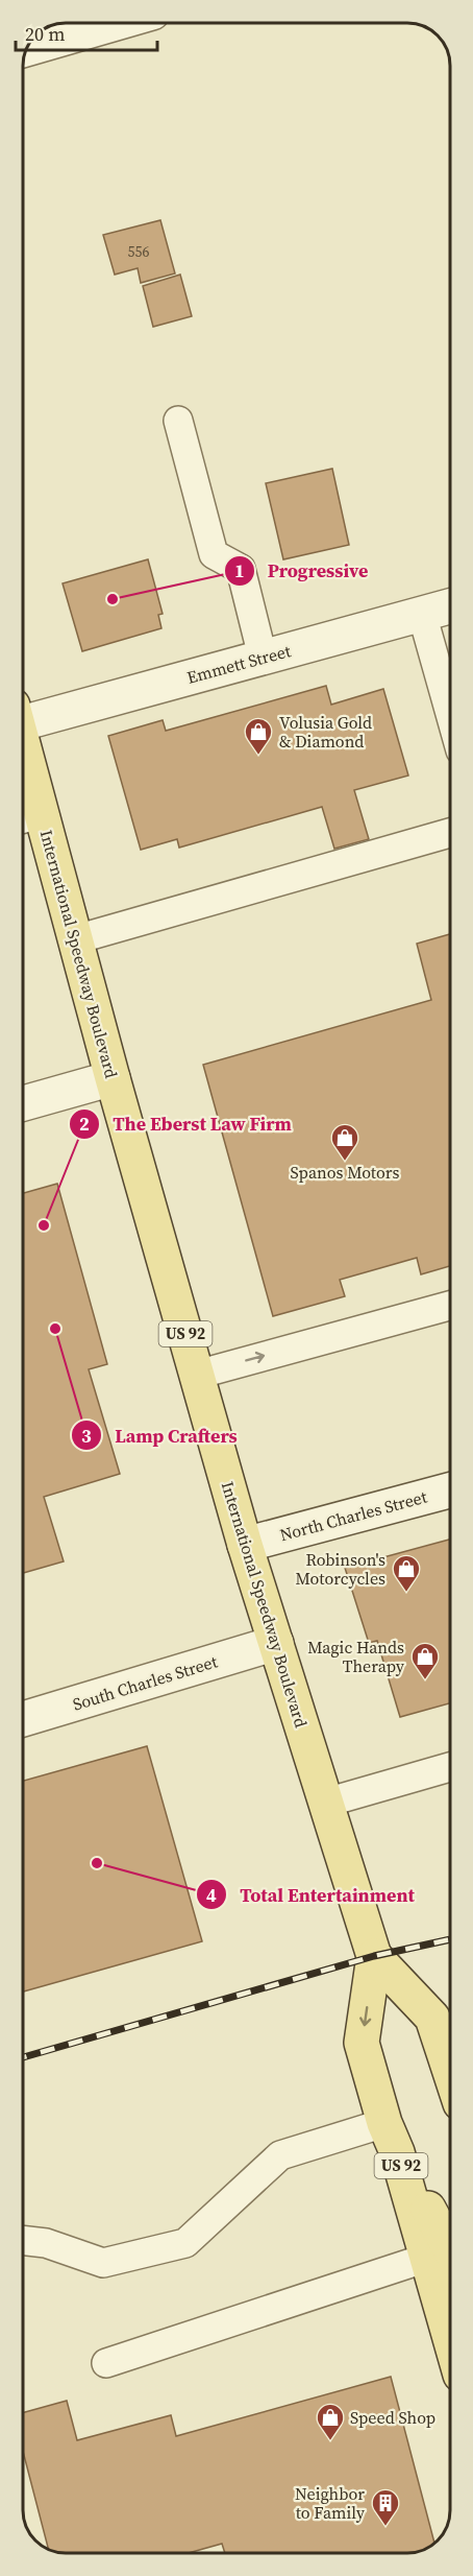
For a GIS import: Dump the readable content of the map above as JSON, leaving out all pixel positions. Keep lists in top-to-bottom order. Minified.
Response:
{"streets":{"main road":["International Speedway Boulevard","US 92"],"street":["Emmett Street","North Charles Street","South Charles Street"]},"crossings":[["International Speedway Boulevard","North Charles Street"],["International Speedway Boulevard","South Charles Street"]],"places":{"other":["Progressive","The Eberst Law Firm","Lamp Crafters","Total Entertainment"],"shop":["Volusia Gold & Diamond","Spanos Motors","Robinson's Motorcycles","Magic Hands Therapy","Speed Shop"],"building":["Neighbor to Family"]},"house_numbers":["556"],"scale_bar":"20 m"}
